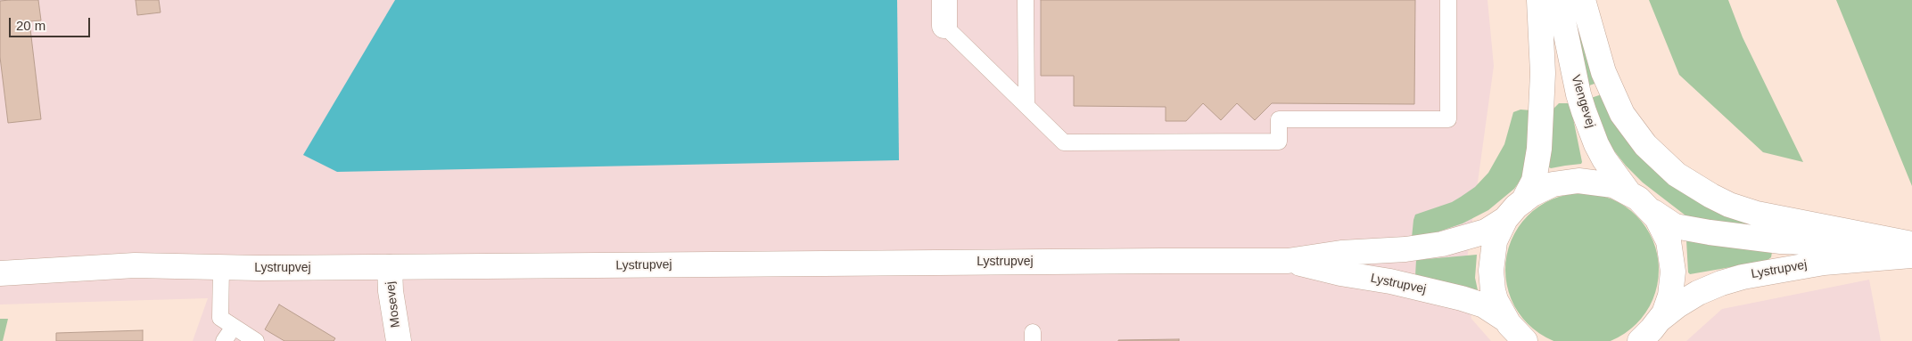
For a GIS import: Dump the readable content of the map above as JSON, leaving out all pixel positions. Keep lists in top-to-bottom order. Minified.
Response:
{"streets":{"street":["Viengevej","Lystrupvej","Mosevej"]},"crossings":[["Lystrupvej","Mosevej"]],"scale_bar":"20 m"}
